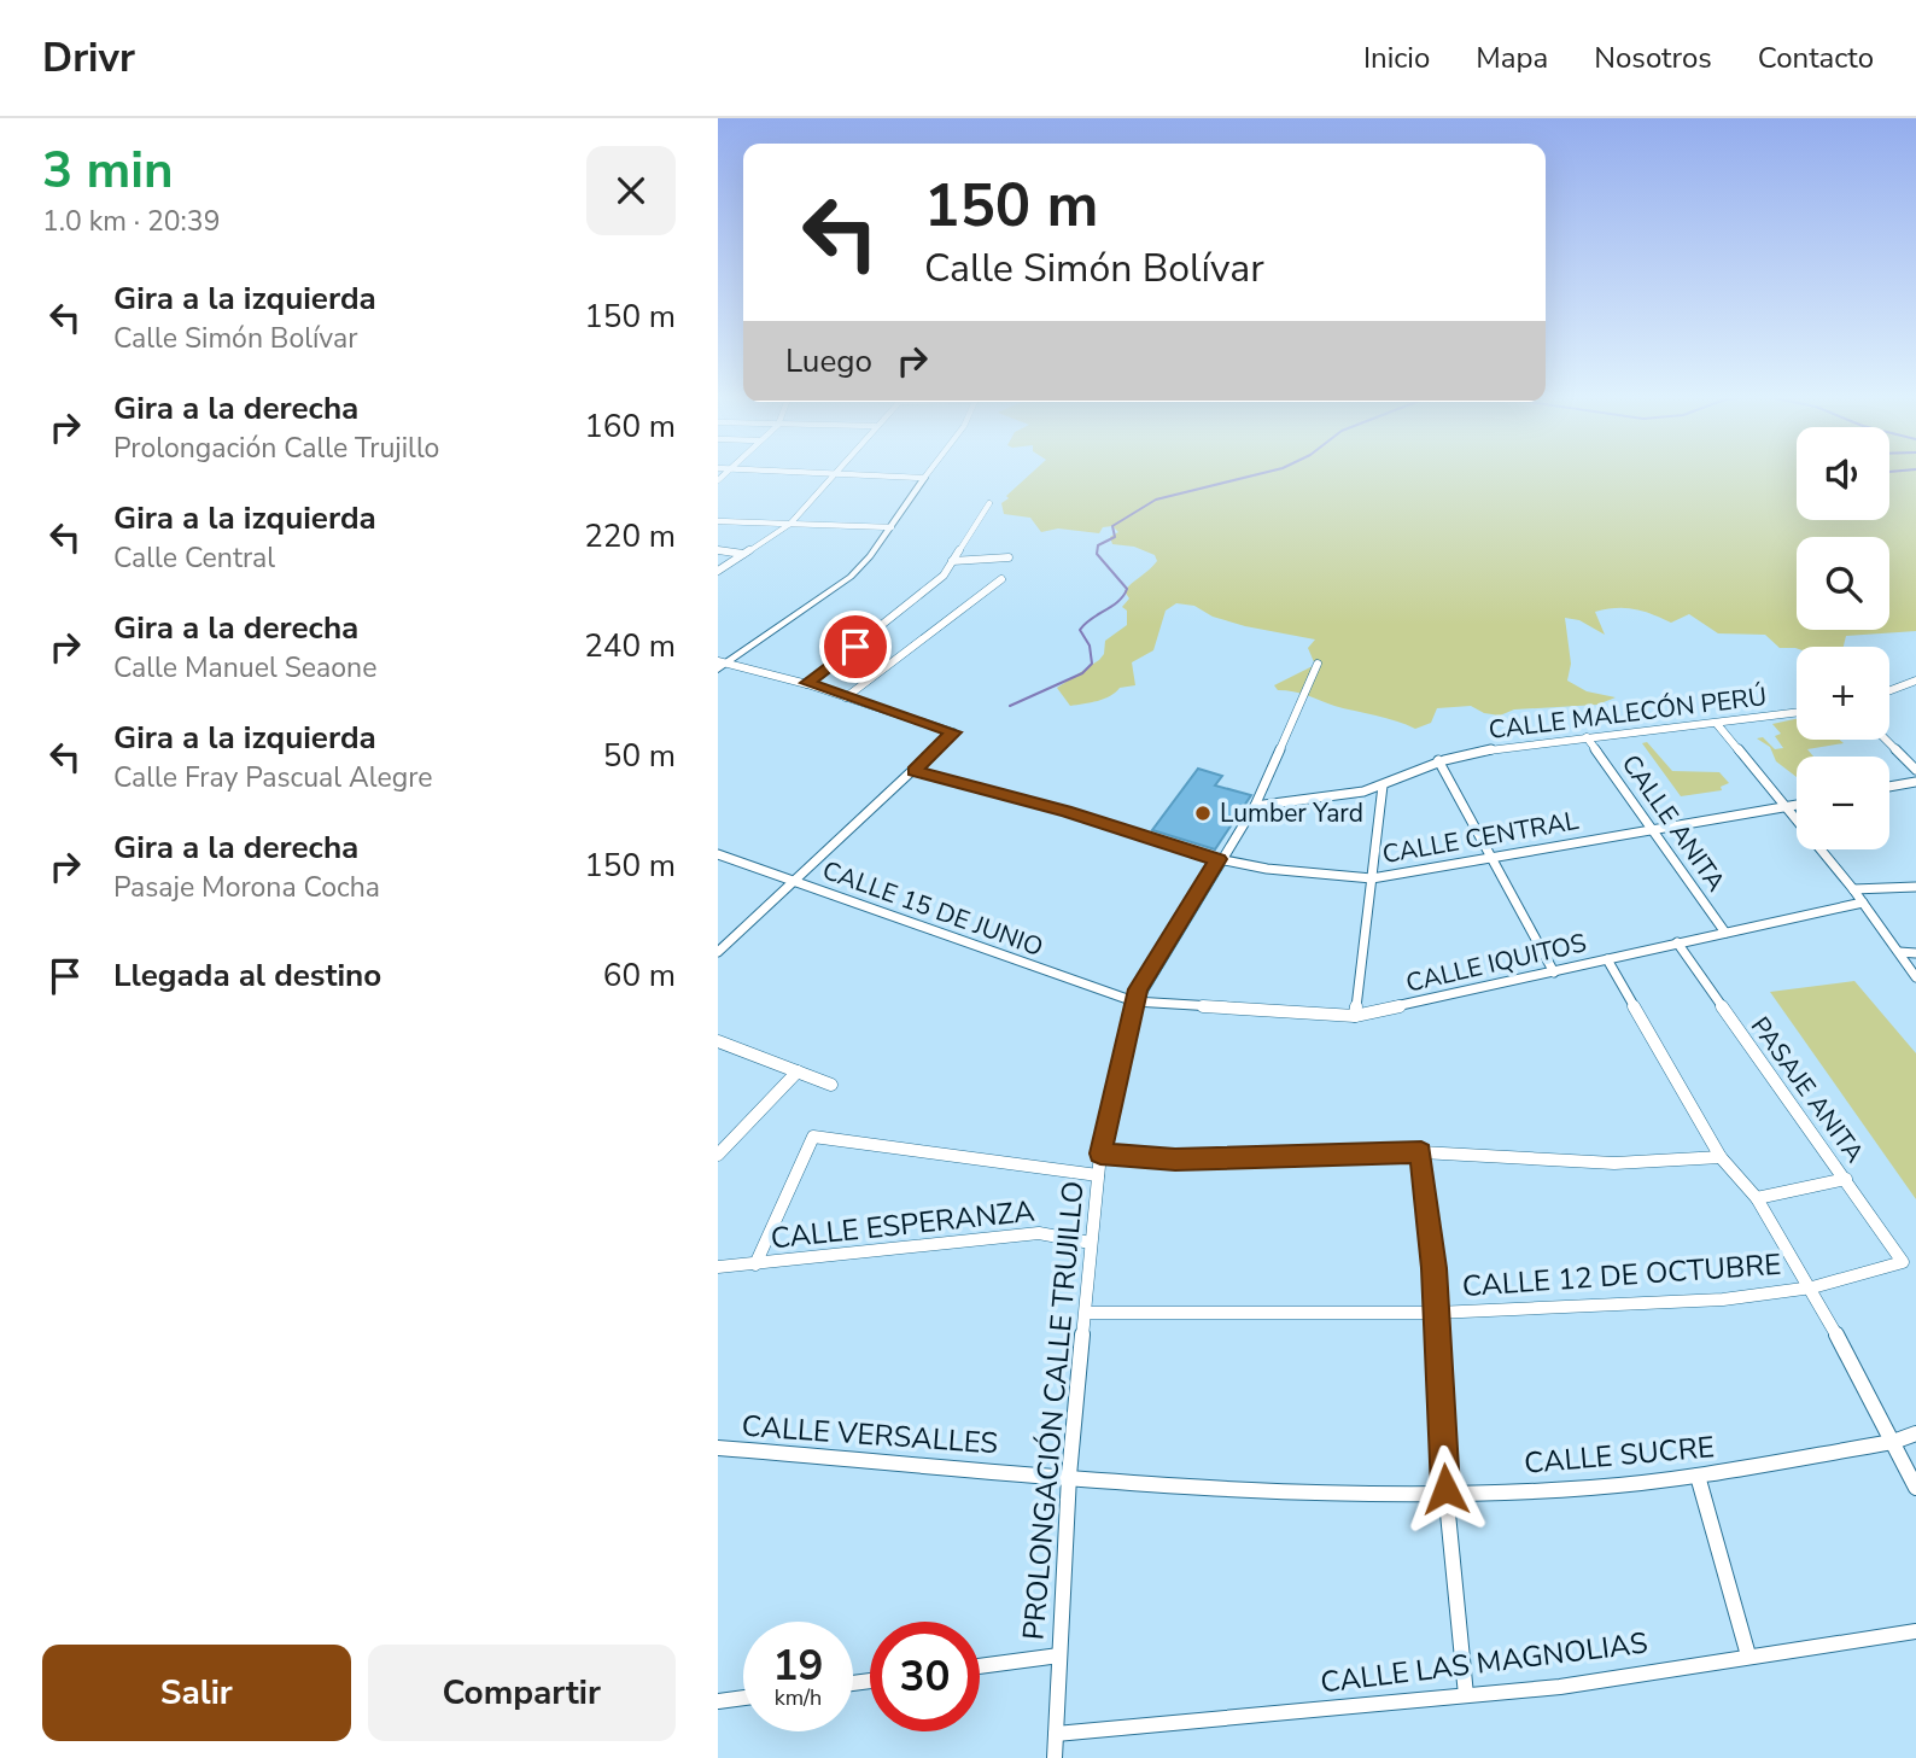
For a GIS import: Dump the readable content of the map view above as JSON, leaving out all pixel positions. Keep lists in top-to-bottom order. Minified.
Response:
{"streets":{"street":["CALLE MALECÓN PERÚ","CALLE ANITA","CALLE CENTRAL","CALLE 15 DE JUNIO","CALLE IQUITOS","PASAJE ANITA","CALLE ESPERANZA","CALLE 12 DE OCTUBRE","PROLONGACIÓN CALLE TRUJILLO","CALLE VERSALLES","CALLE SUCRE","CALLE LAS MAGNOLIAS"]},"crossings":[["CALLE MALECÓN PERÚ","CALLE ANITA"],["CALLE MALECÓN PERÚ","PROLONGACIÓN CALLE TRUJILLO"],["CALLE ANITA","CALLE CENTRAL"],["CALLE ANITA","CALLE IQUITOS"],["CALLE CENTRAL","PROLONGACIÓN CALLE TRUJILLO"],["CALLE 15 DE JUNIO","CALLE IQUITOS"],["CALLE 15 DE JUNIO","PROLONGACIÓN CALLE TRUJILLO"],["CALLE IQUITOS","PASAJE ANITA"],["CALLE IQUITOS","PROLONGACIÓN CALLE TRUJILLO"],["PASAJE ANITA","CALLE 12 DE OCTUBRE"],["CALLE ESPERANZA","PROLONGACIÓN CALLE TRUJILLO"],["CALLE 12 DE OCTUBRE","PROLONGACIÓN CALLE TRUJILLO"],["PROLONGACIÓN CALLE TRUJILLO","CALLE VERSALLES"],["PROLONGACIÓN CALLE TRUJILLO","CALLE SUCRE"],["PROLONGACIÓN CALLE TRUJILLO","CALLE LAS MAGNOLIAS"],["CALLE VERSALLES","CALLE SUCRE"]],"places":["Lumber Yard"],"page":{"header":"Drivr","nav":["Inicio","Mapa","Nosotros","Contacto"],"heading":["3 min","1.0 km · 20:39"],"turn":["150 m","Calle Simón Bolívar"],"list":[{"name":"Gira a la izquierda","note":"Calle Simón Bolívar","value":"150 m"},{"name":"Gira a la derecha","note":"Prolongación Calle Trujillo","value":"160 m"},{"name":"Gira a la izquierda","note":"Calle Central","value":"220 m"},{"name":"Gira a la derecha","note":"Calle Manuel Seaone","value":"240 m"},{"name":"Gira a la izquierda","note":"Calle Fray Pascual Alegre","value":"50 m"},{"name":"Gira a la derecha","note":"Pasaje Morona Cocha","value":"150 m"},{"name":"Llegada al destino","value":"60 m"}],"then":"Luego","map_buttons":["+","−"],"speed":"19 km/h","limit":"30","buttons":["Salir","Compartir"]}}
